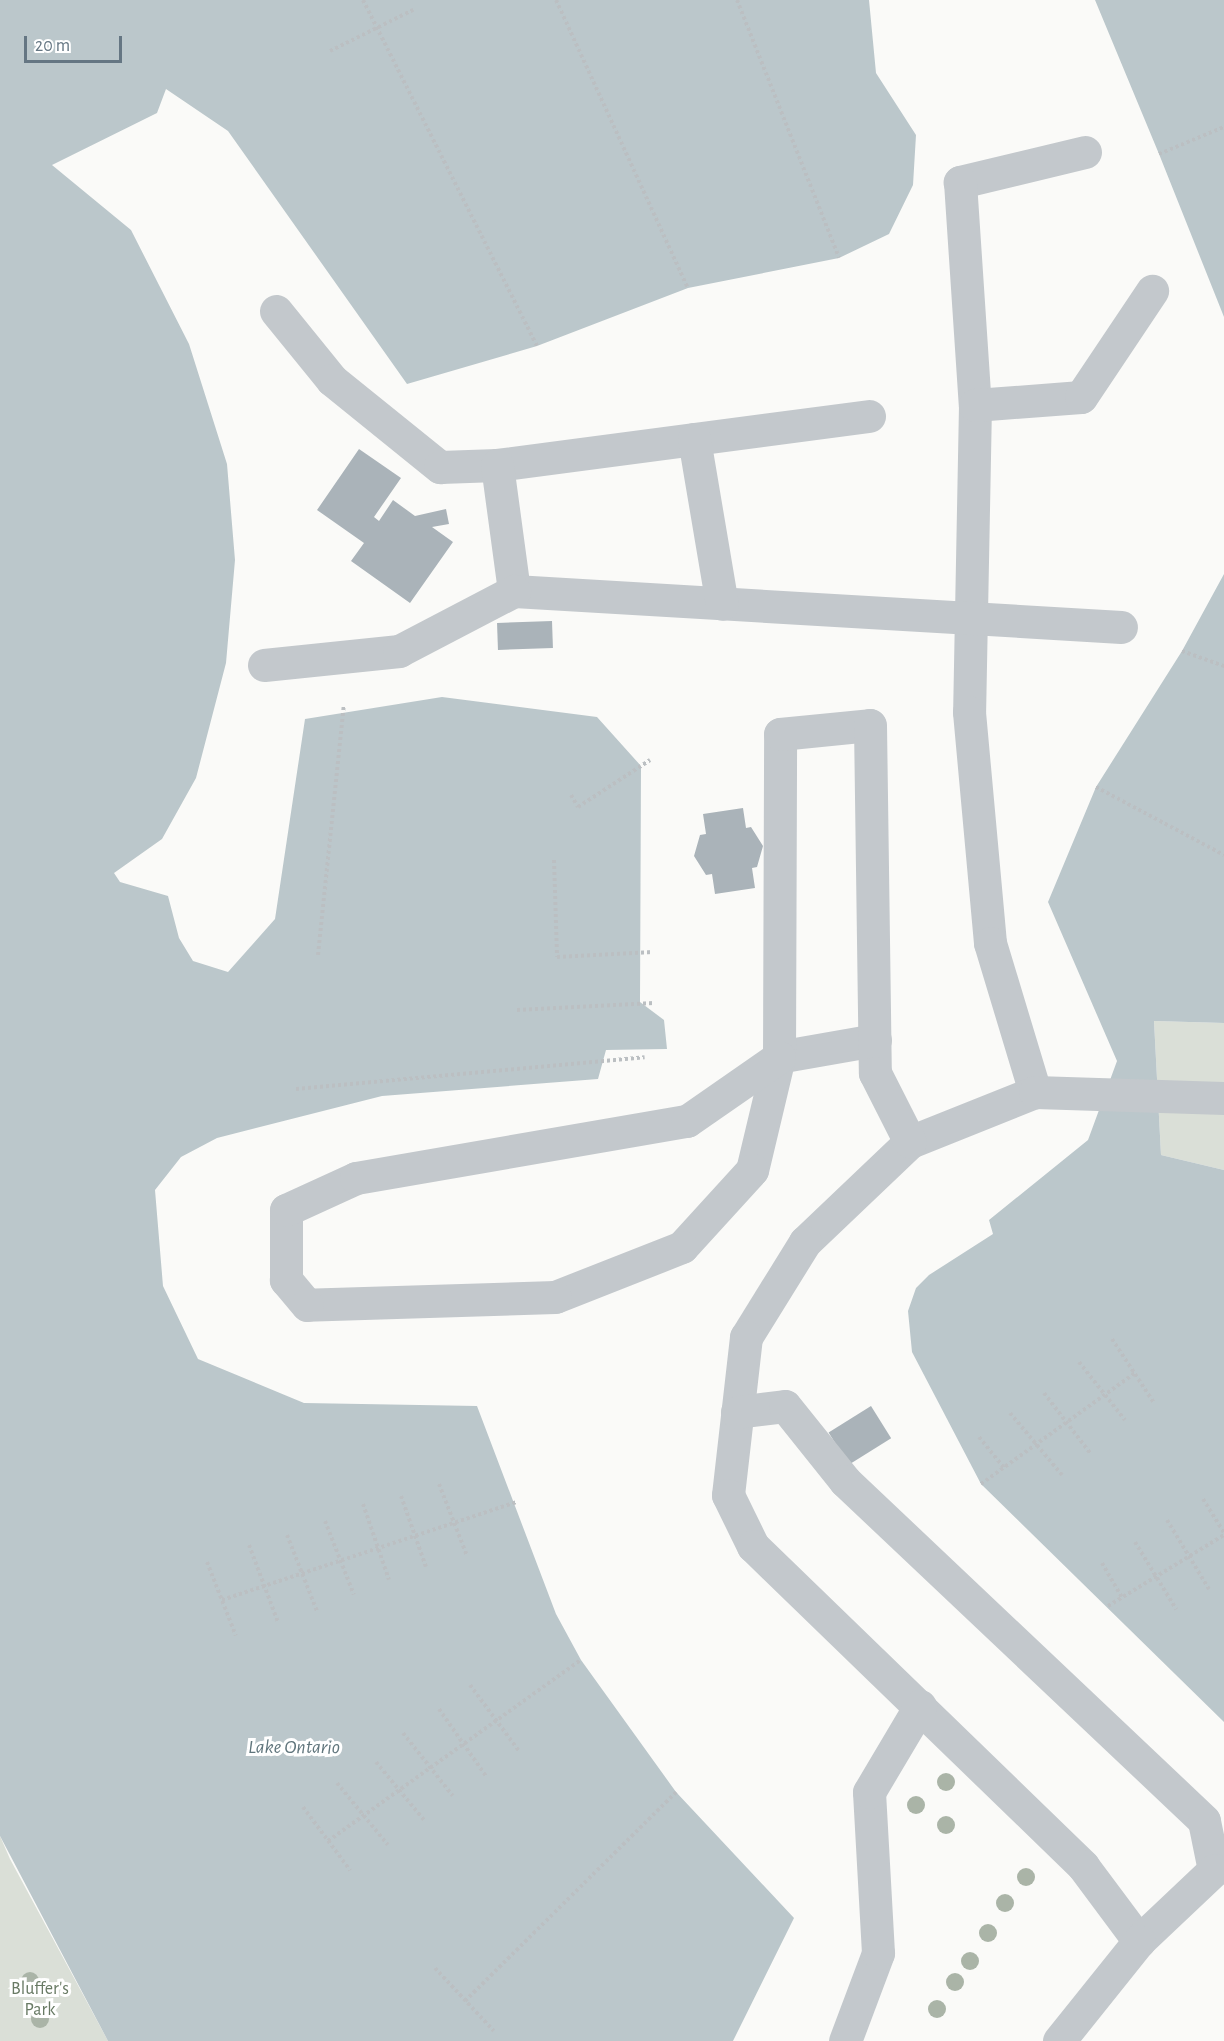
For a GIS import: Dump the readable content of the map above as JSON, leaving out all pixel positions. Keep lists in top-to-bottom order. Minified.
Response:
{"water":["Lake Ontario"],"parks":["Bluffer's Park"],"scale_bar":"20 m"}
